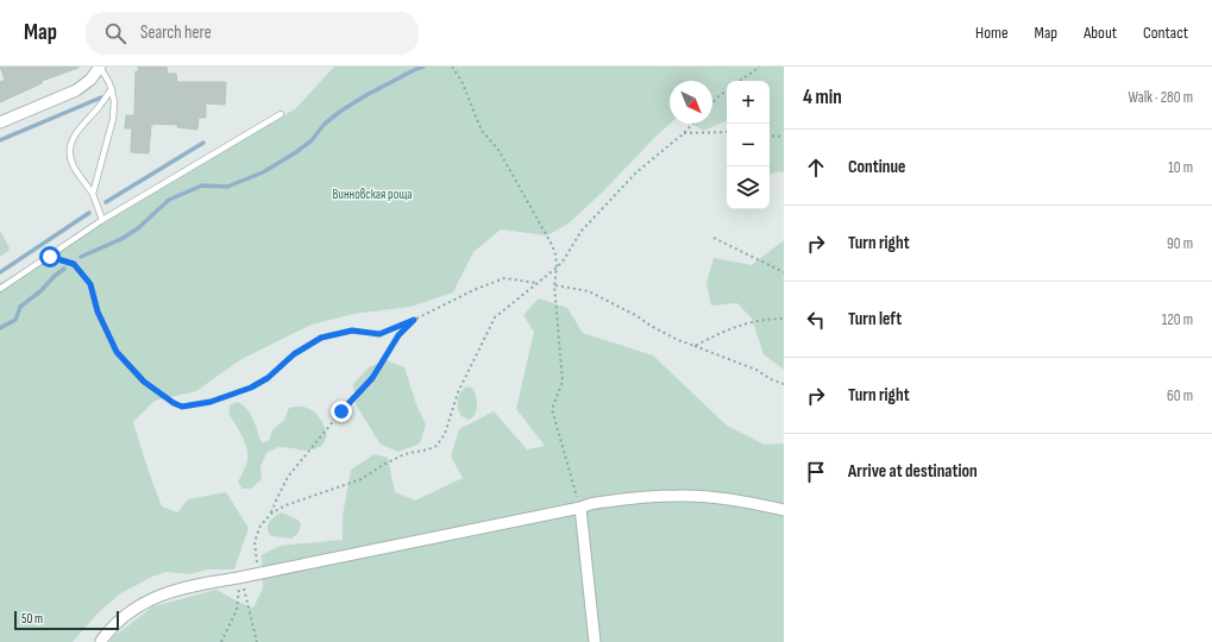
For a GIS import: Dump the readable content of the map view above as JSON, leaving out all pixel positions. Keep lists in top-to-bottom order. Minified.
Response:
{"parks":["Винновская роща"],"scale_bar":"50 m","north":"bottom right","page":{"header":"Map","search":"Search here","nav":["Home","Map","About","Contact"],"heading":["4 min","Walk · 280 m"],"map_buttons":["+","−"],"list":[["Continue","10 m"],["Turn right","90 m"],["Turn left","120 m"],["Turn right","60 m"],"Arrive at destination"],"scale":"50 m"}}
